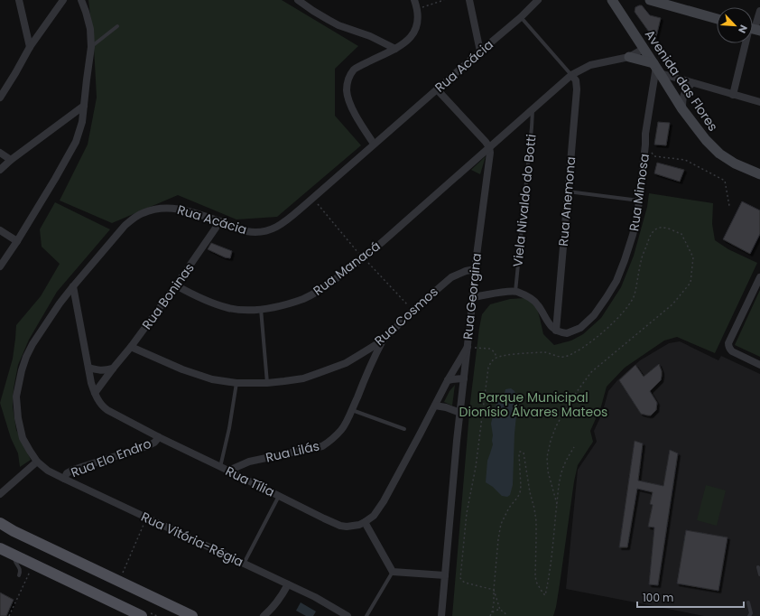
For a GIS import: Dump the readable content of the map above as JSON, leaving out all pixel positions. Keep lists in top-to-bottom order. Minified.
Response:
{"streets":{"main road":["Avenida das Flores"],"street":["Rua Acácia","Rua Mimosa","Rua Anemona","Rua Manacá","Rua Boninas","Rua Georgina","Rua Cosmos","Rua Lilás","Rua Elo Endro","Rua Tília","Rua Vitória-Régia"],"lane":["Viela Nivaldo do Botti"]},"crossings":[["Rua Acácia","Rua Boninas"],["Rua Acácia","Rua Tília"],["Rua Acácia","Rua Vitória-Régia"],["Avenida das Flores","Rua Mimosa"],["Rua Mimosa","Rua Anemona"],["Rua Manacá","Rua Boninas"],["Rua Manacá","Rua Georgina"],["Rua Boninas","Rua Cosmos"],["Rua Boninas","Rua Tília"],["Rua Georgina","Rua Cosmos"],["Rua Georgina","Rua Tília"],["Rua Cosmos","Rua Lilás"],["Rua Lilás","Rua Tília"],["Rua Elo Endro","Rua Tília"],["Rua Elo Endro","Rua Vitória-Régia"]],"parks":["Parque Municipal Dionísio Álvares Mateos"],"scale_bar":"100 m","north":"bottom right"}
